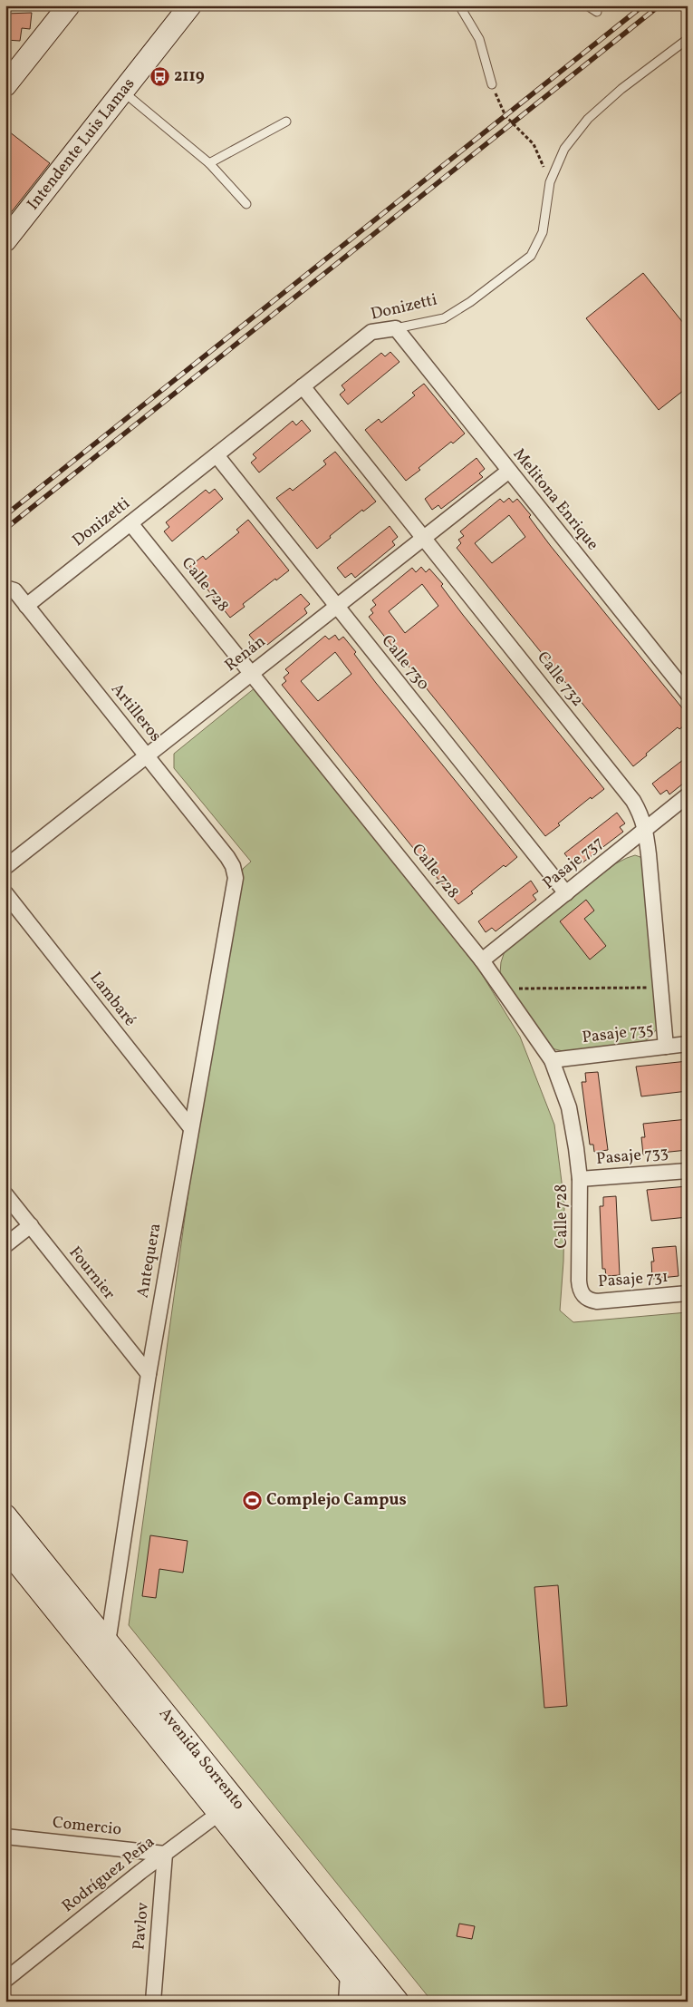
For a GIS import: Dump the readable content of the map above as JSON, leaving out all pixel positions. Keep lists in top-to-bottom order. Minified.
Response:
{"streets":{"main road":["Intendente Luis Lamas","Avenida Sorrento"],"street":["Donizetti","Melitona Enrique","Calle 728","Renán","Calle 730","Calle 732","Artilleros","Pasaje 737","Lambaré","Pasaje 735","Pasaje 733","Antequera","Fournier","Pasaje 731","Comercio","Rodríguez Peña","Pavlov"]},"crossings":[["Donizetti","Melitona Enrique"],["Donizetti","Calle 728"],["Donizetti","Calle 730"],["Donizetti","Calle 732"],["Donizetti","Artilleros"],["Melitona Enrique","Renán"],["Calle 728","Renán"],["Calle 728","Pasaje 737"],["Calle 728","Pasaje 735"],["Calle 728","Pasaje 733"],["Calle 728","Pasaje 731"],["Renán","Calle 730"],["Renán","Calle 732"],["Renán","Artilleros"],["Calle 730","Pasaje 737"],["Calle 732","Pasaje 737"],["Calle 732","Pasaje 735"],["Artilleros","Antequera"],["Lambaré","Antequera"],["Antequera","Fournier"],["Antequera","Avenida Sorrento"],["Avenida Sorrento","Rodríguez Peña"],["Comercio","Rodríguez Peña"],["Comercio","Pavlov"],["Rodríguez Peña","Pavlov"]],"places":{"bus stop":["2119"],"sports":["Complejo Campus"]}}
